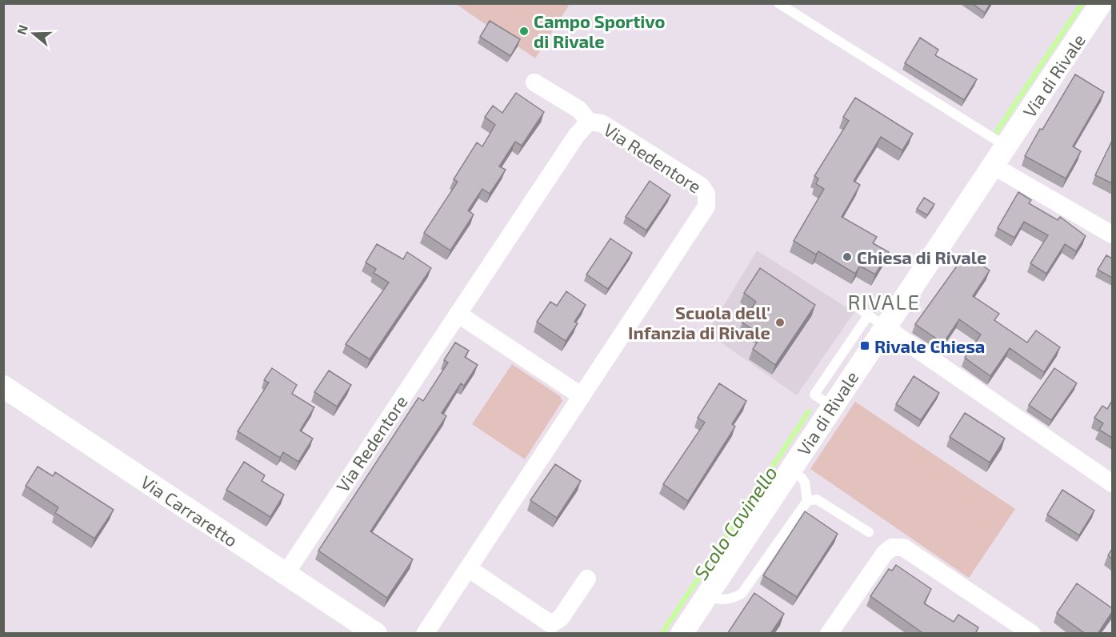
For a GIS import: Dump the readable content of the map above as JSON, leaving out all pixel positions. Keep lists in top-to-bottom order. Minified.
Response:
{"streets":{"street":["Via di Rivale","Via Redentore","Via Carraretto"]},"crossings":[["Via Redentore","Via Carraretto"]],"districts":["RIVALE"],"water":["Scolo Cavinello"],"places":{"other":["Campo Sportivo di Rivale","Chiesa di Rivale","Scuola dell' Infanzia di Rivale"],"transit":["Rivale Chiesa"]},"north":"left"}
